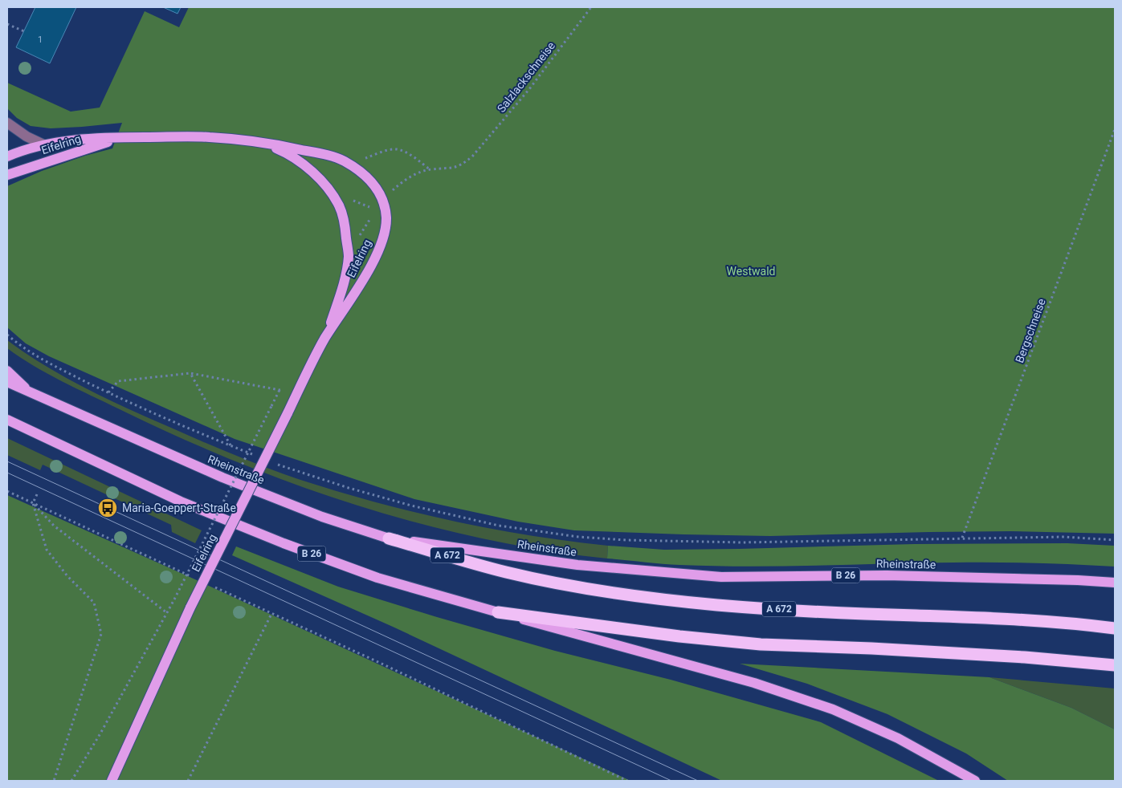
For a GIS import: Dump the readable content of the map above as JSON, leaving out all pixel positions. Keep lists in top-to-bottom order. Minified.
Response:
{"streets":{"highway":["A 672"],"main road":["Eifelring","Rheinstraße","B 26"],"path":["Salzlackschneise","Bergschneise"]},"crossings":[["Salzlackschneise","Eifelring"],["Rheinstraße","A 672"]],"parks":["Westwald"],"places":{"bus stop":["Maria-Goeppert-Straße"]},"house_numbers":["1"]}
